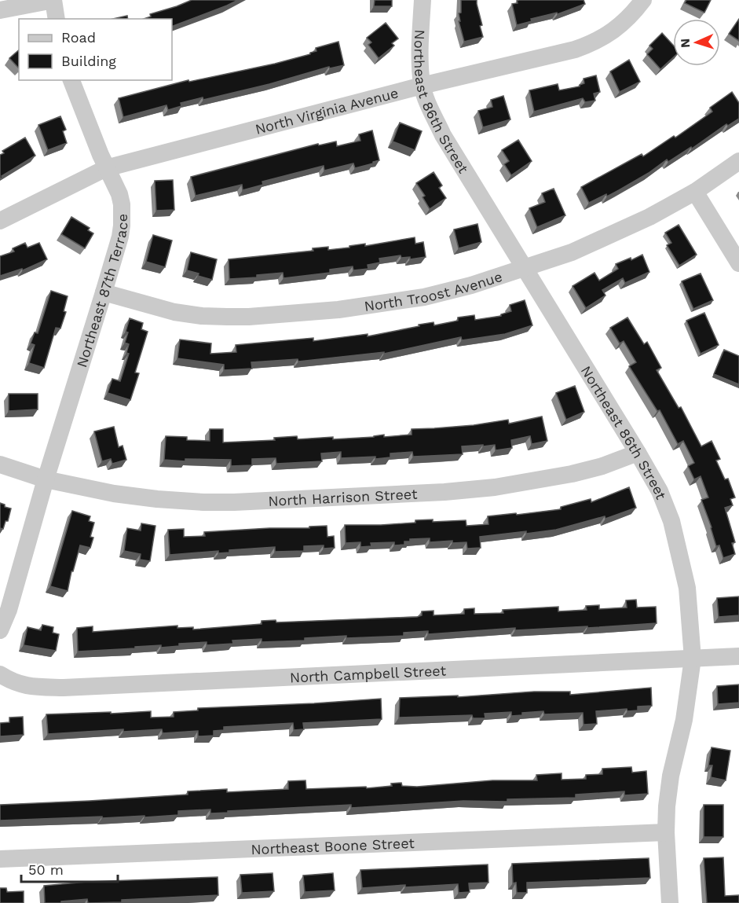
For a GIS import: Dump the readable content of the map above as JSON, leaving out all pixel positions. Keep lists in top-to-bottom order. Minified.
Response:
{"streets":{"street":["Northeast 86th Street","North Virginia Avenue","Northeast 87th Terrace","North Troost Avenue","North Harrison Street","North Campbell Street","Northeast Boone Street"]},"crossings":[["Northeast 86th Street","North Virginia Avenue"],["Northeast 86th Street","North Troost Avenue"],["Northeast 86th Street","North Harrison Street"],["Northeast 86th Street","North Campbell Street"],["Northeast 86th Street","Northeast Boone Street"],["North Virginia Avenue","Northeast 87th Terrace"],["Northeast 87th Terrace","North Troost Avenue"],["Northeast 87th Terrace","North Harrison Street"]],"legend":["Road","Building"],"scale_bar":"50 m","north":"left"}
